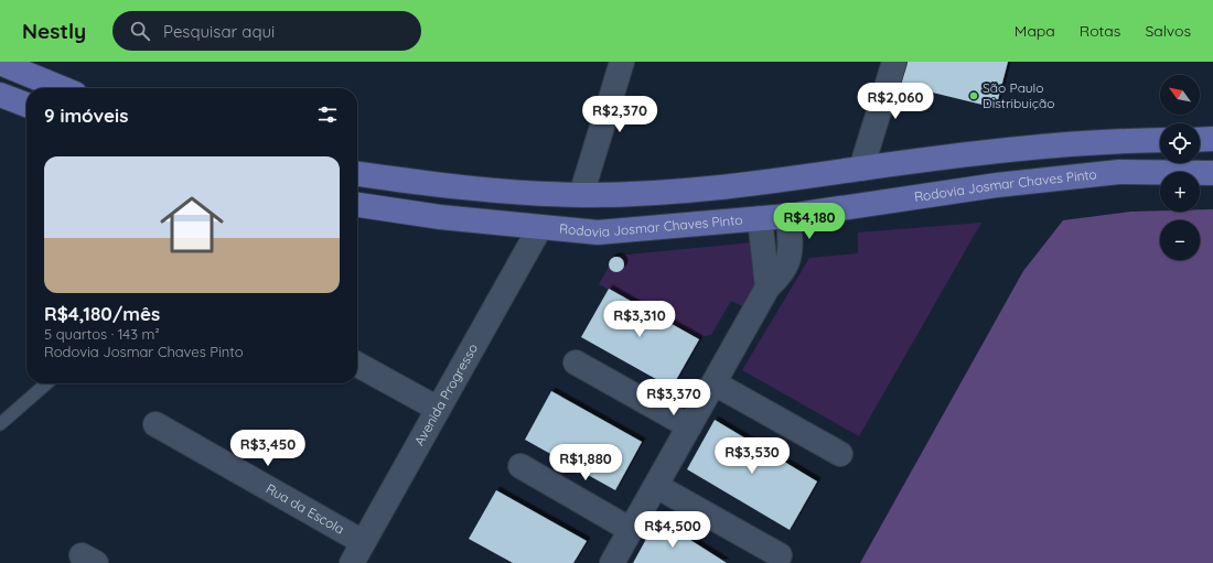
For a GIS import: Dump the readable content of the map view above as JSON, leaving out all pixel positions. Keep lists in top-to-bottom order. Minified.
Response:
{"streets":{"main road":["Rodovia Josmar Chaves Pinto"],"street":["Avenida Progresso","Rua da Escola"]},"crossings":[["Rodovia Josmar Chaves Pinto","Avenida Progresso"],["Avenida Progresso","Rua da Escola"]],"places":["São Paulo Distribuição"],"north":"top left","page":{"header":"Nestly","search":"Pesquisar aqui","nav":["Mapa","Rotas","Salvos"],"map_buttons":["+","−"],"price":["R$2,060","R$2,370","R$4,180","R$3,310","R$3,370","R$3,450","R$3,530","R$1,880","R$4,500"],"heading":"9 imóveis","list":[{"name":"R$4,180/mês","note":"5 quartos · 143 m² · Rodovia Josmar Chaves Pinto"}]}}
